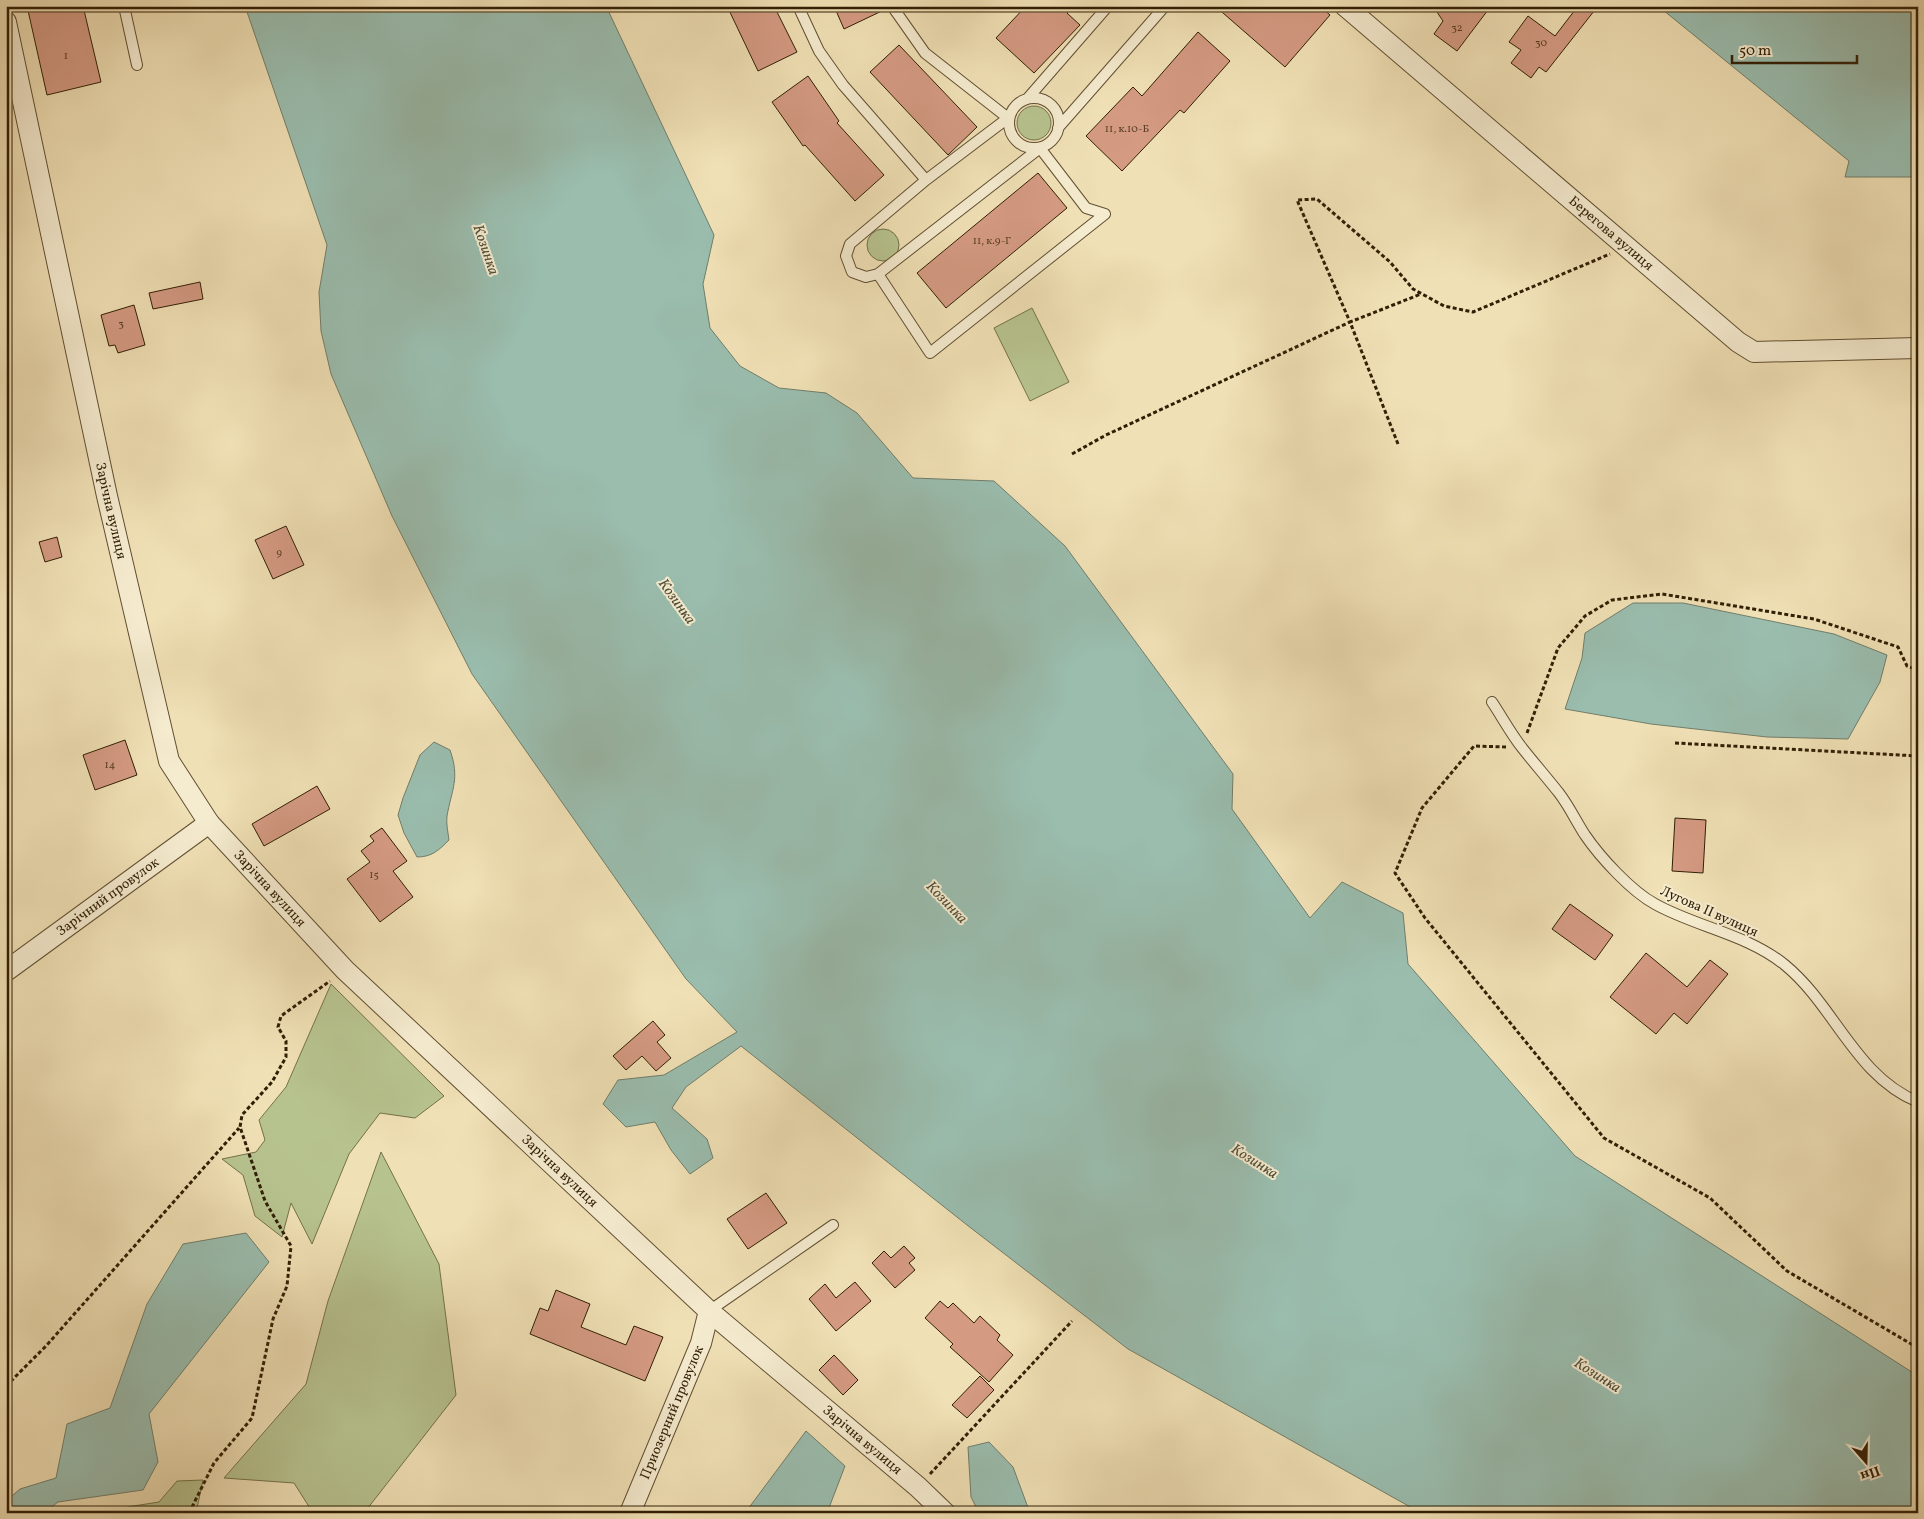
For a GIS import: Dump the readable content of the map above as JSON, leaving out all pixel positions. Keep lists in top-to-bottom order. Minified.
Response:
{"streets":{"street":["Берегова вулиця","Зарічна вулиця","Зарічний провулок","Приозерний провулок"],"lane":["Лугова II вулиця"]},"crossings":[["Зарічна вулиця","Зарічний провулок"],["Зарічна вулиця","Приозерний провулок"]],"water":["Козинка"],"house_numbers":["32","30","1","11, к.10-Б","11, к.9-Г","3","9","14","15"],"scale_bar":"50 m","north":"bottom"}
